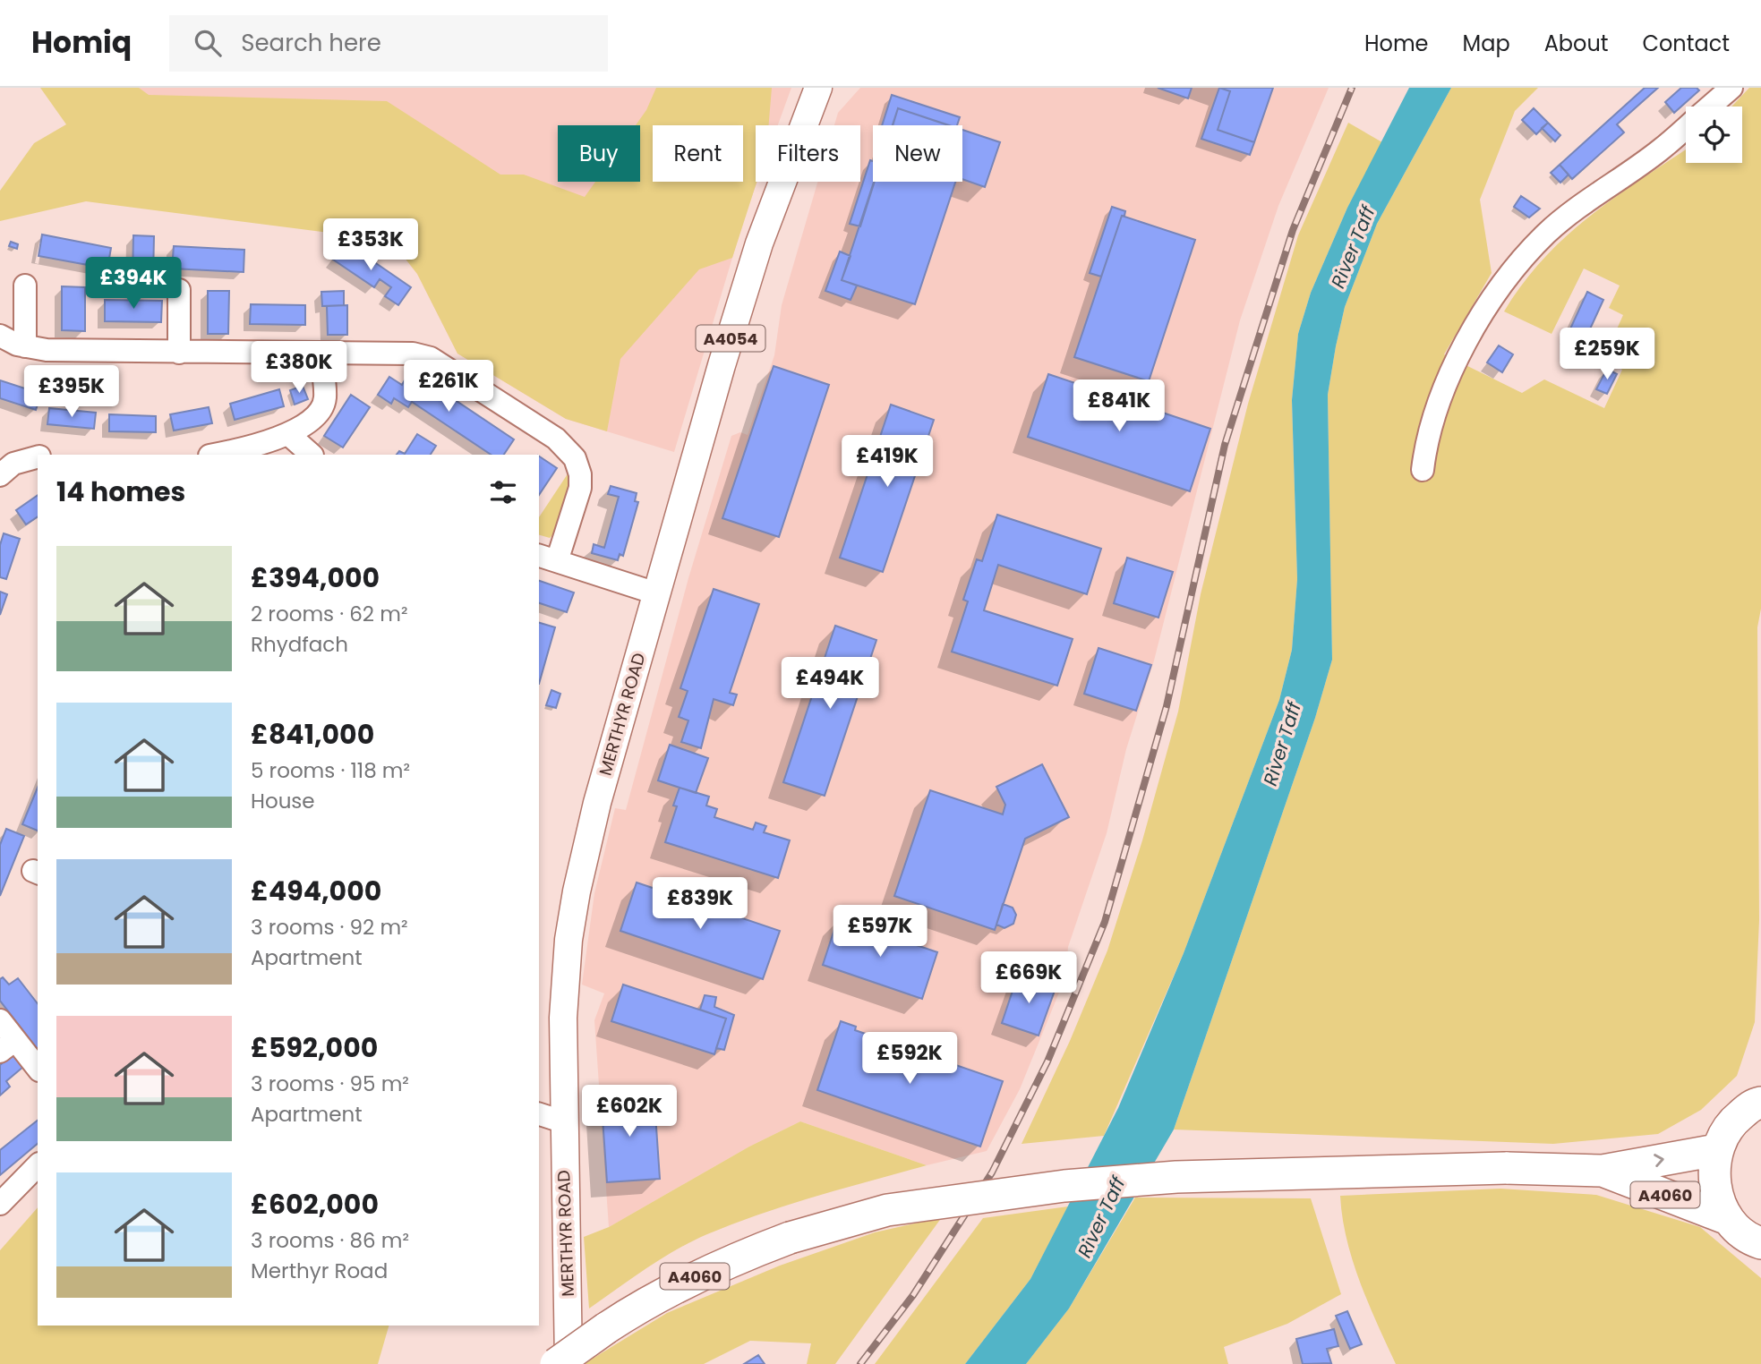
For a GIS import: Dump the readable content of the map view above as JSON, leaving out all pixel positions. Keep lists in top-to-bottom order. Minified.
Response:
{"streets":{"highway":["A4060"],"main road":["A4054","MERTHYR ROAD"]},"water":["River Taff"],"page":{"header":"Homiq","search":"Search here","nav":["Home","Map","About","Contact"],"chip":["Buy","Rent","Filters","New"],"price":["£353K","£394K","£259K","£380K","£261K","£395K","£841K","£419K","£494K","£839K","£597K","£669K","£592K","£602K"],"heading":"14 homes","list":[{"name":"£394,000","note":"2 rooms · 62 m² · Rhydfach"},{"name":"£841,000","note":"5 rooms · 118 m² · House"},{"name":"£494,000","note":"3 rooms · 92 m² · Apartment"},{"name":"£592,000","note":"3 rooms · 95 m² · Apartment"},{"name":"£602,000","note":"3 rooms · 86 m² · Merthyr Road"}]}}
